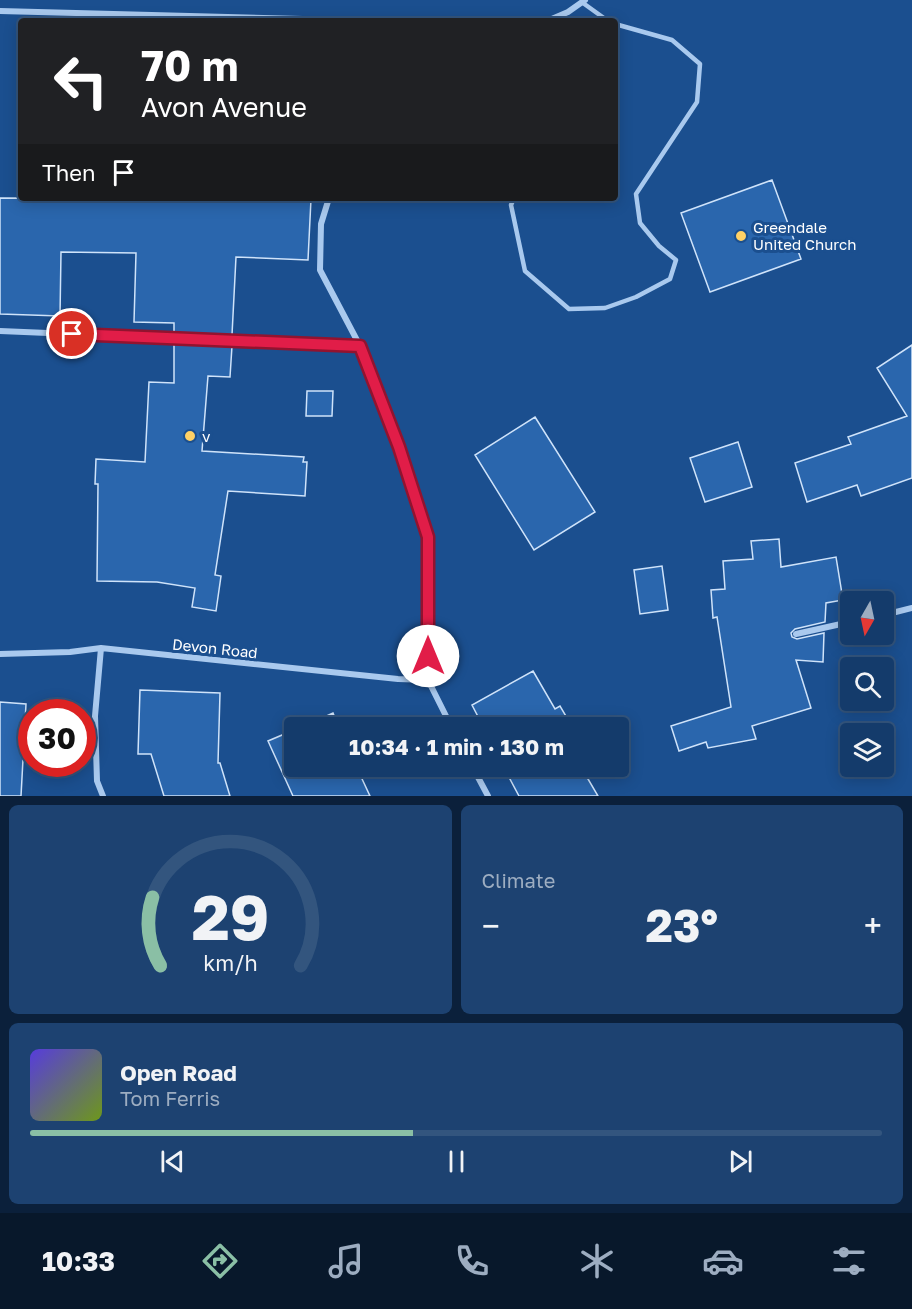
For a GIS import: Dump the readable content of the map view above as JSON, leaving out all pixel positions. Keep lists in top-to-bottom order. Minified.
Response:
{"streets":{"street":["Devon Road"]},"places":["Greendale United Church","v"],"north":"bottom","page":{"turn":["70 m","Avon Avenue"],"then":"Then","limit":"30","trip":"10:34 · 1 min · 130 m","tile":"Climate","heat":["−","23°","+"],"song":["Open Road","Tom Ferris"],"tabs":"10:33","gauge":["29","km/h"]}}
